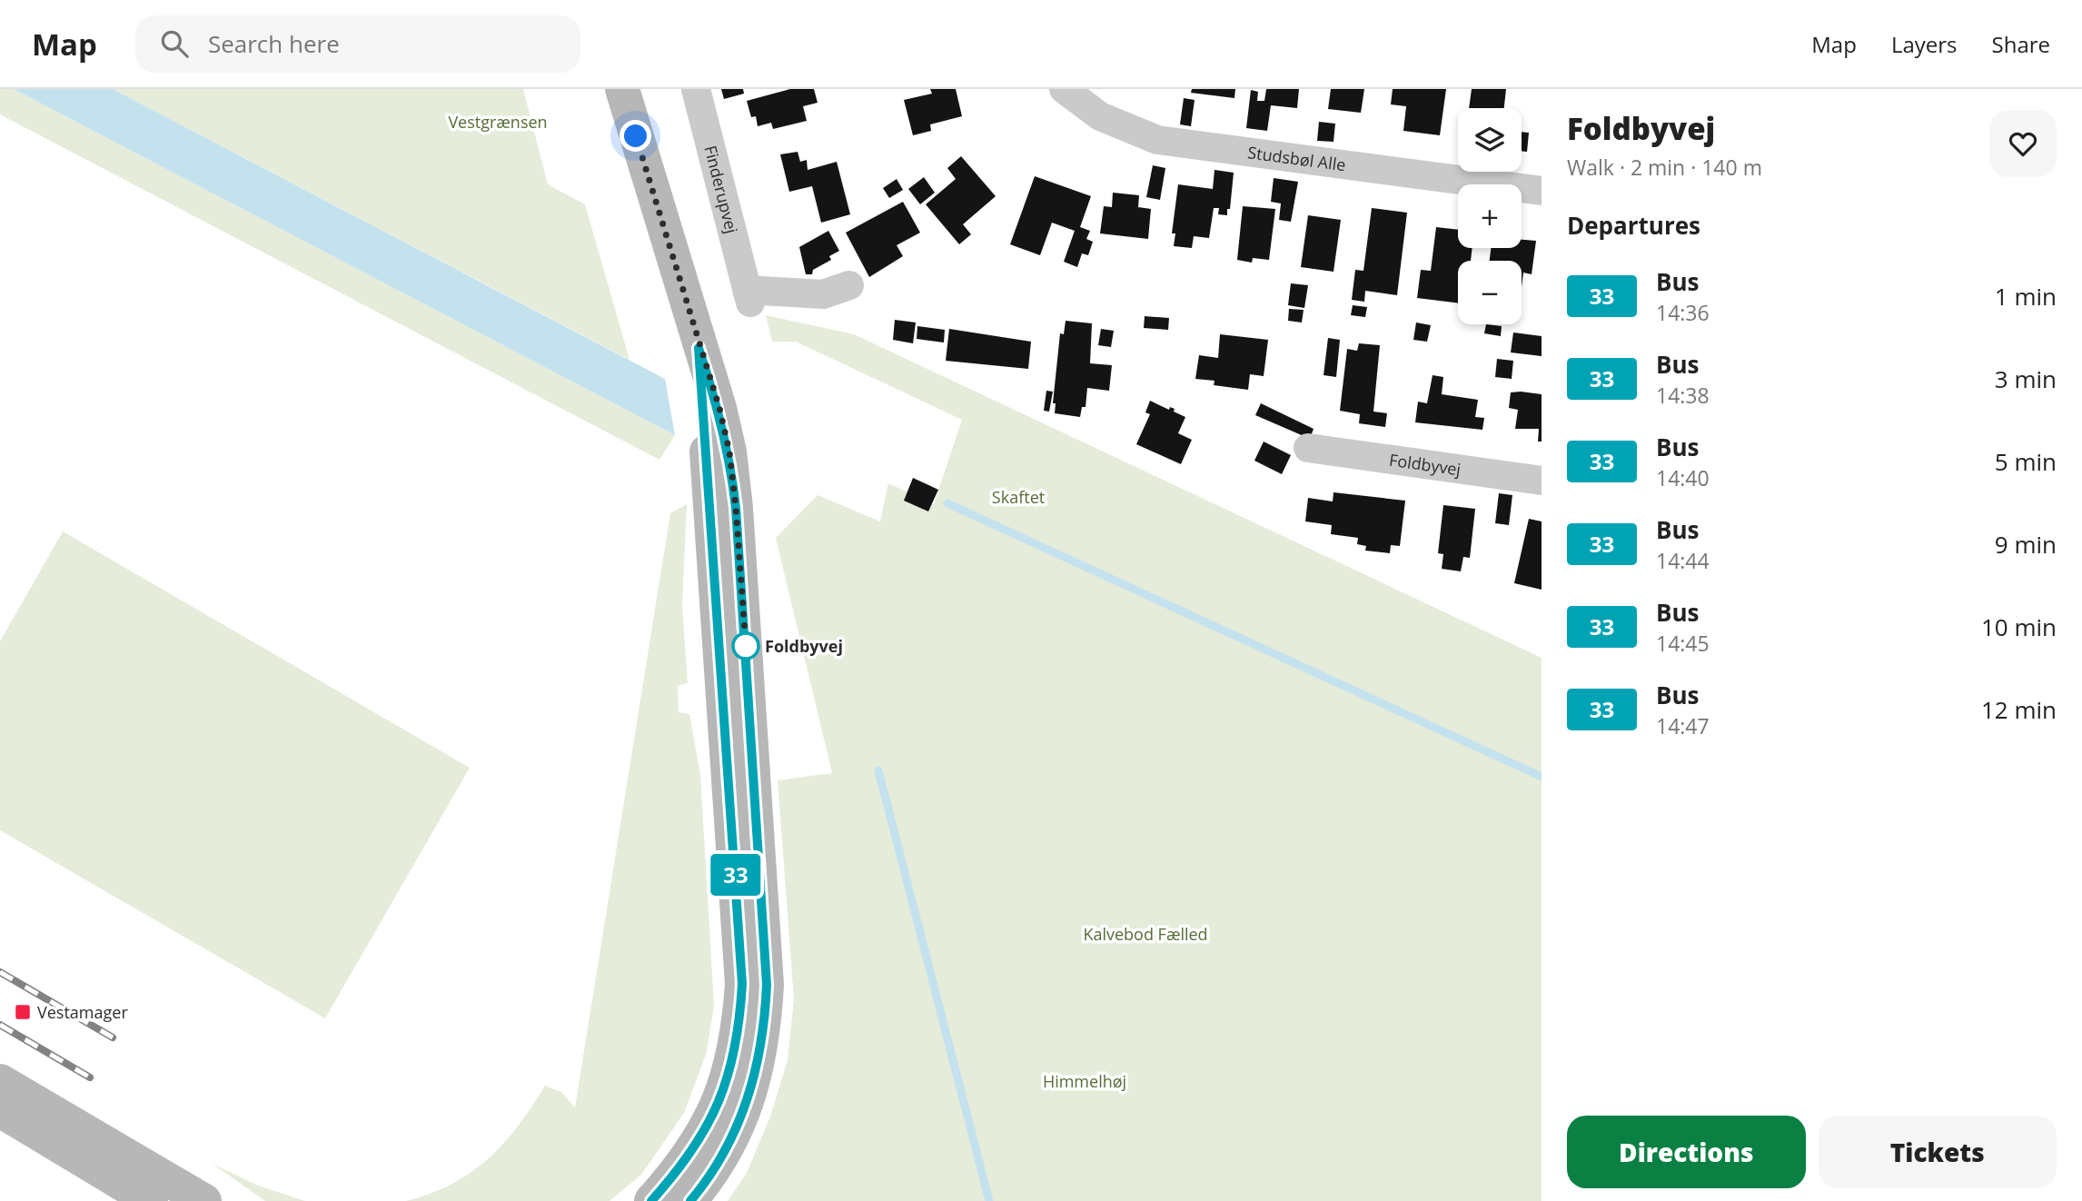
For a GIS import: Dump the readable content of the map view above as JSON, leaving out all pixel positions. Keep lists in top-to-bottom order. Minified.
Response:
{"streets":{"street":["Studsbøl Alle","Finderupvej","Foldbyvej"]},"parks":["Vestgrænsen","Skaftet","Kalvebod Fælled","Himmelhøj"],"places":{"other":["Foldbyvej"],"transit":["Vestamager"]},"lines":["bus line 33"],"page":{"header":"Map","search":"Search here","nav":["Map","Layers","Share"],"on_map":"33","heading":[["Foldbyvej","Walk · 2 min · 140 m"],"Departures"],"map_buttons":["+","−"],"list":[{"mark":"33","name":"Bus","note":"14:36","value":"1 min"},{"mark":"33","name":"Bus","note":"14:38","value":"3 min"},{"mark":"33","name":"Bus","note":"14:40","value":"5 min"},{"mark":"33","name":"Bus","note":"14:44","value":"9 min"},{"mark":"33","name":"Bus","note":"14:45","value":"10 min"},{"mark":"33","name":"Bus","note":"14:47","value":"12 min"}],"buttons":["Directions","Tickets"]}}
